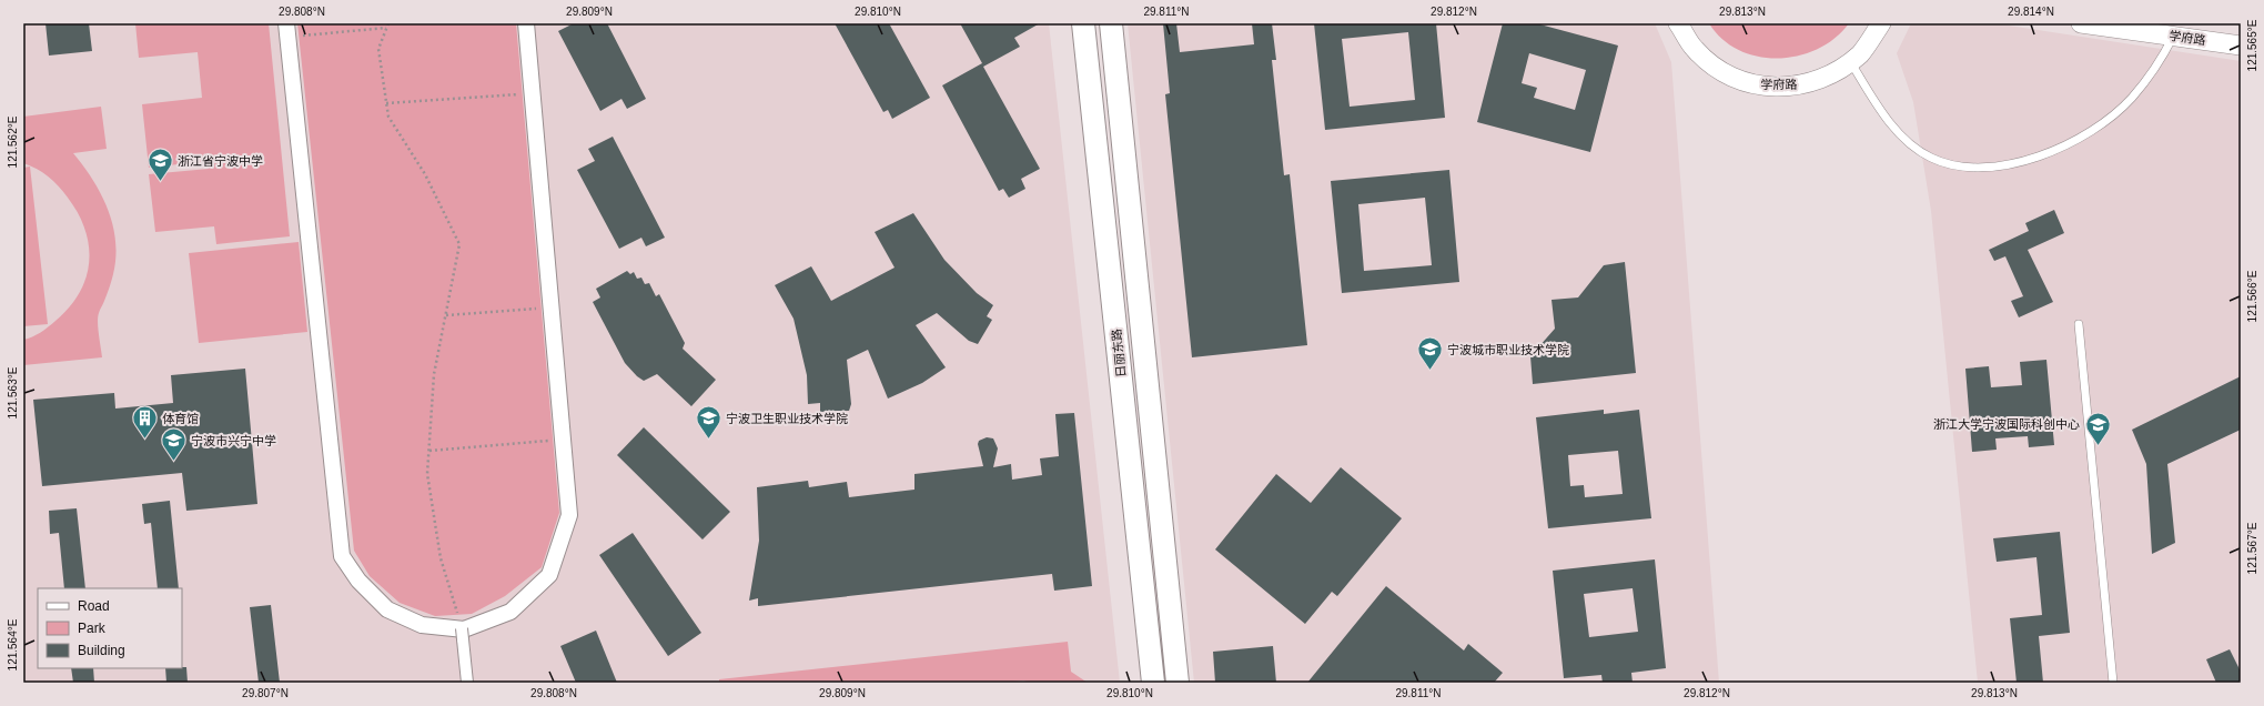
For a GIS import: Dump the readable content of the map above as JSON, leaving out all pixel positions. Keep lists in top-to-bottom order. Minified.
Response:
{"streets":{"main road":["日丽东路"],"street":["学府路"]},"places":{"school or university":["浙江省宁波中学","宁波城市职业技术学院","宁波卫生职业技术学院","浙江大学宁波国际科创中心","宁波市兴宁中学"],"building":["体育馆"]},"legend":["Road","Park","Building"],"coordinates":["29.808°N","29.809°N","29.810°N","29.811°N","29.812°N","29.813°N","29.814°N","121.565°E","121.562°E","121.566°E","121.563°E","121.567°E","121.564°E","29.807°N"]}
